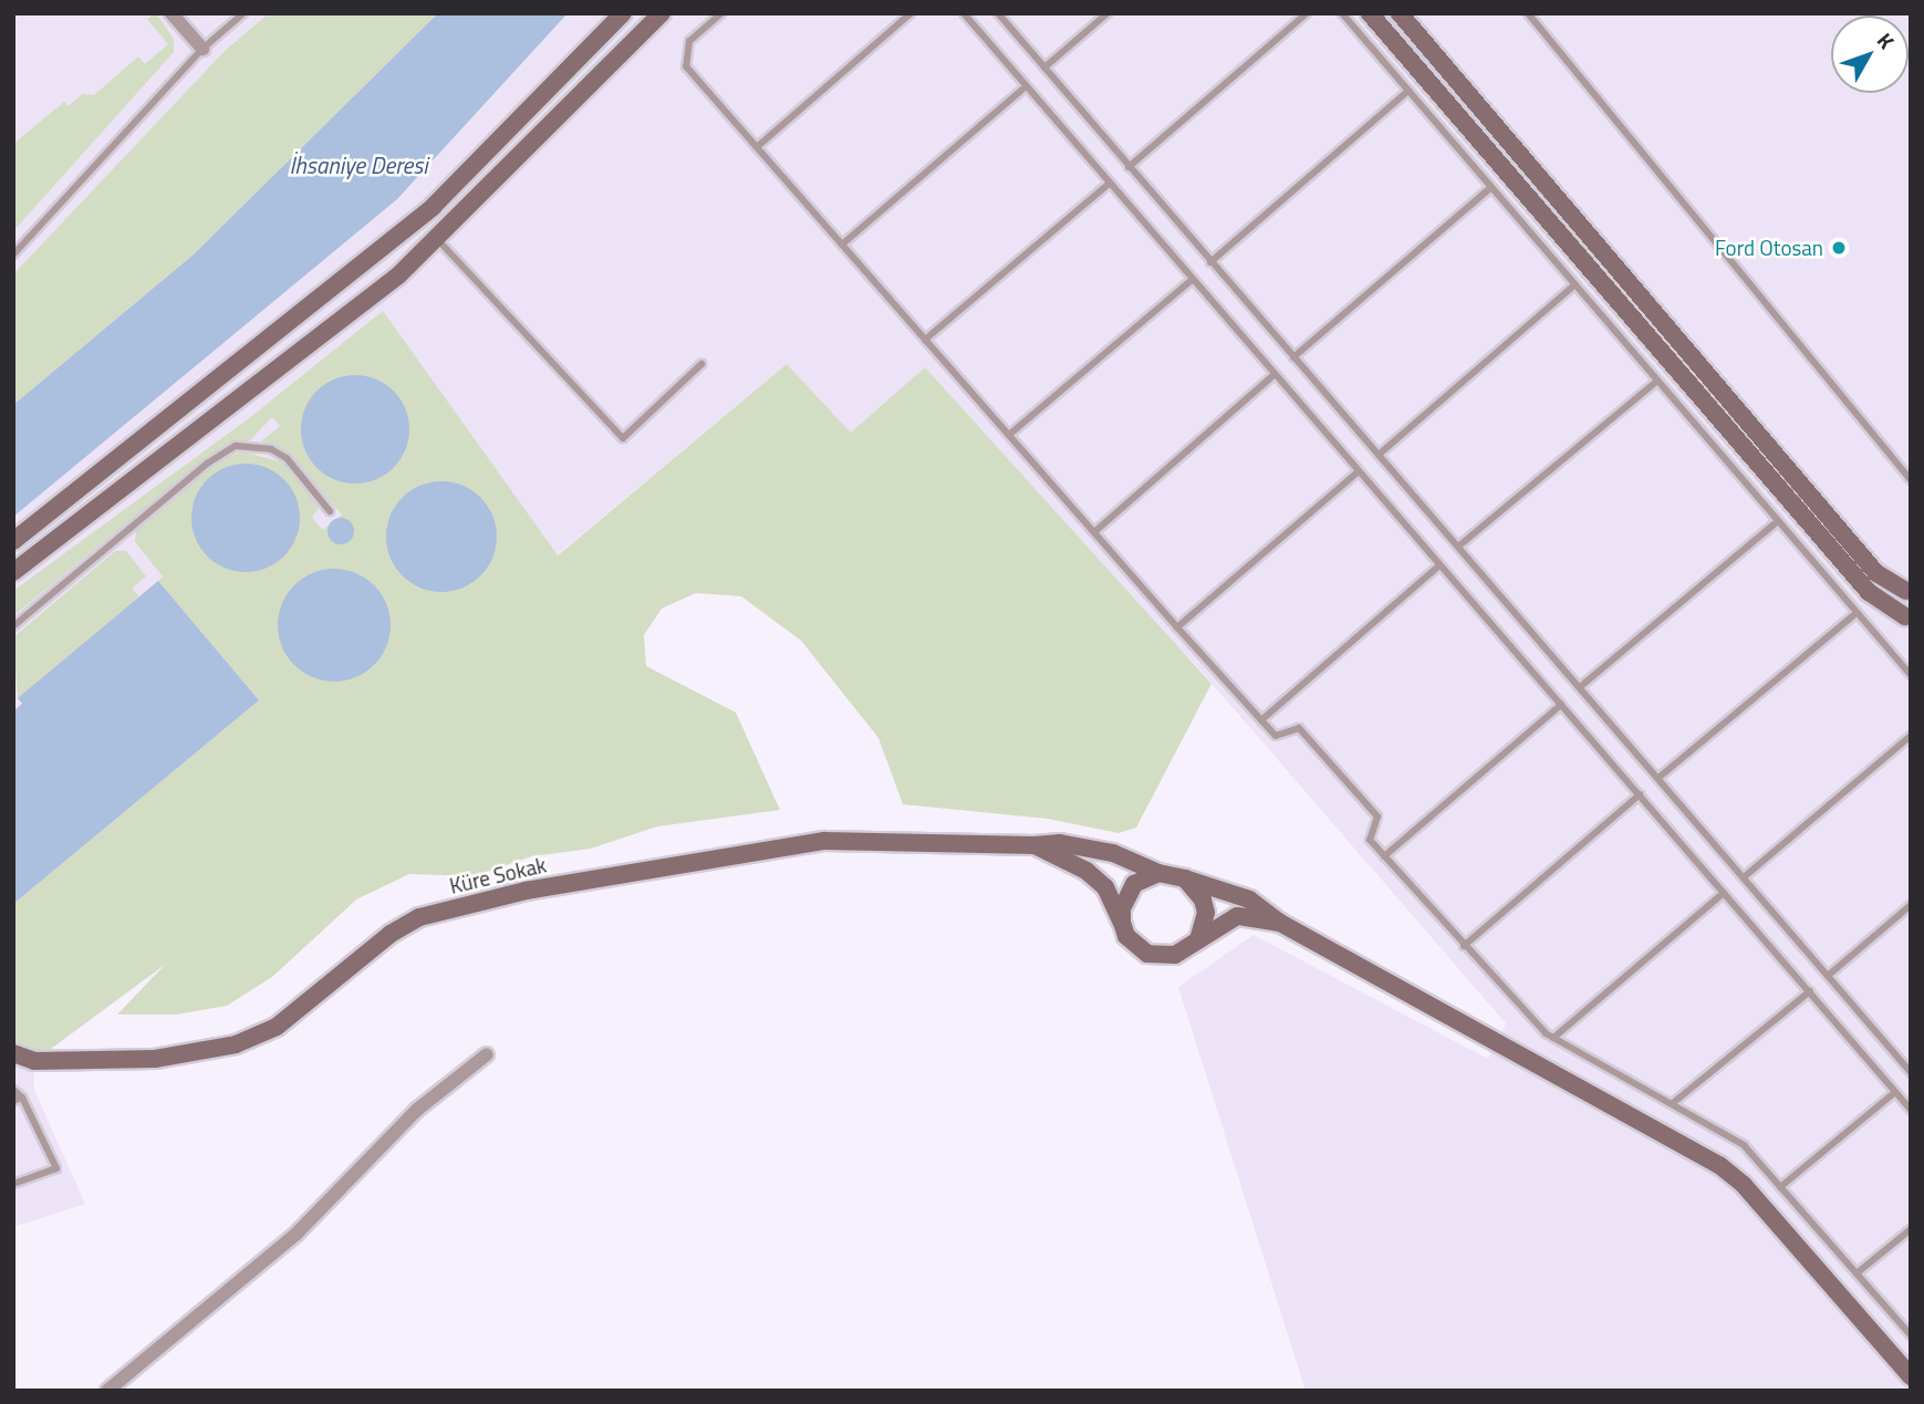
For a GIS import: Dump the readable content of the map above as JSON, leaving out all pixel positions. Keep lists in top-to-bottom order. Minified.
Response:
{"streets":{"main road":["Küre Sokak"]},"water":["İhsaniye Deresi"],"places":["Ford Otosan"],"north":"top right"}
